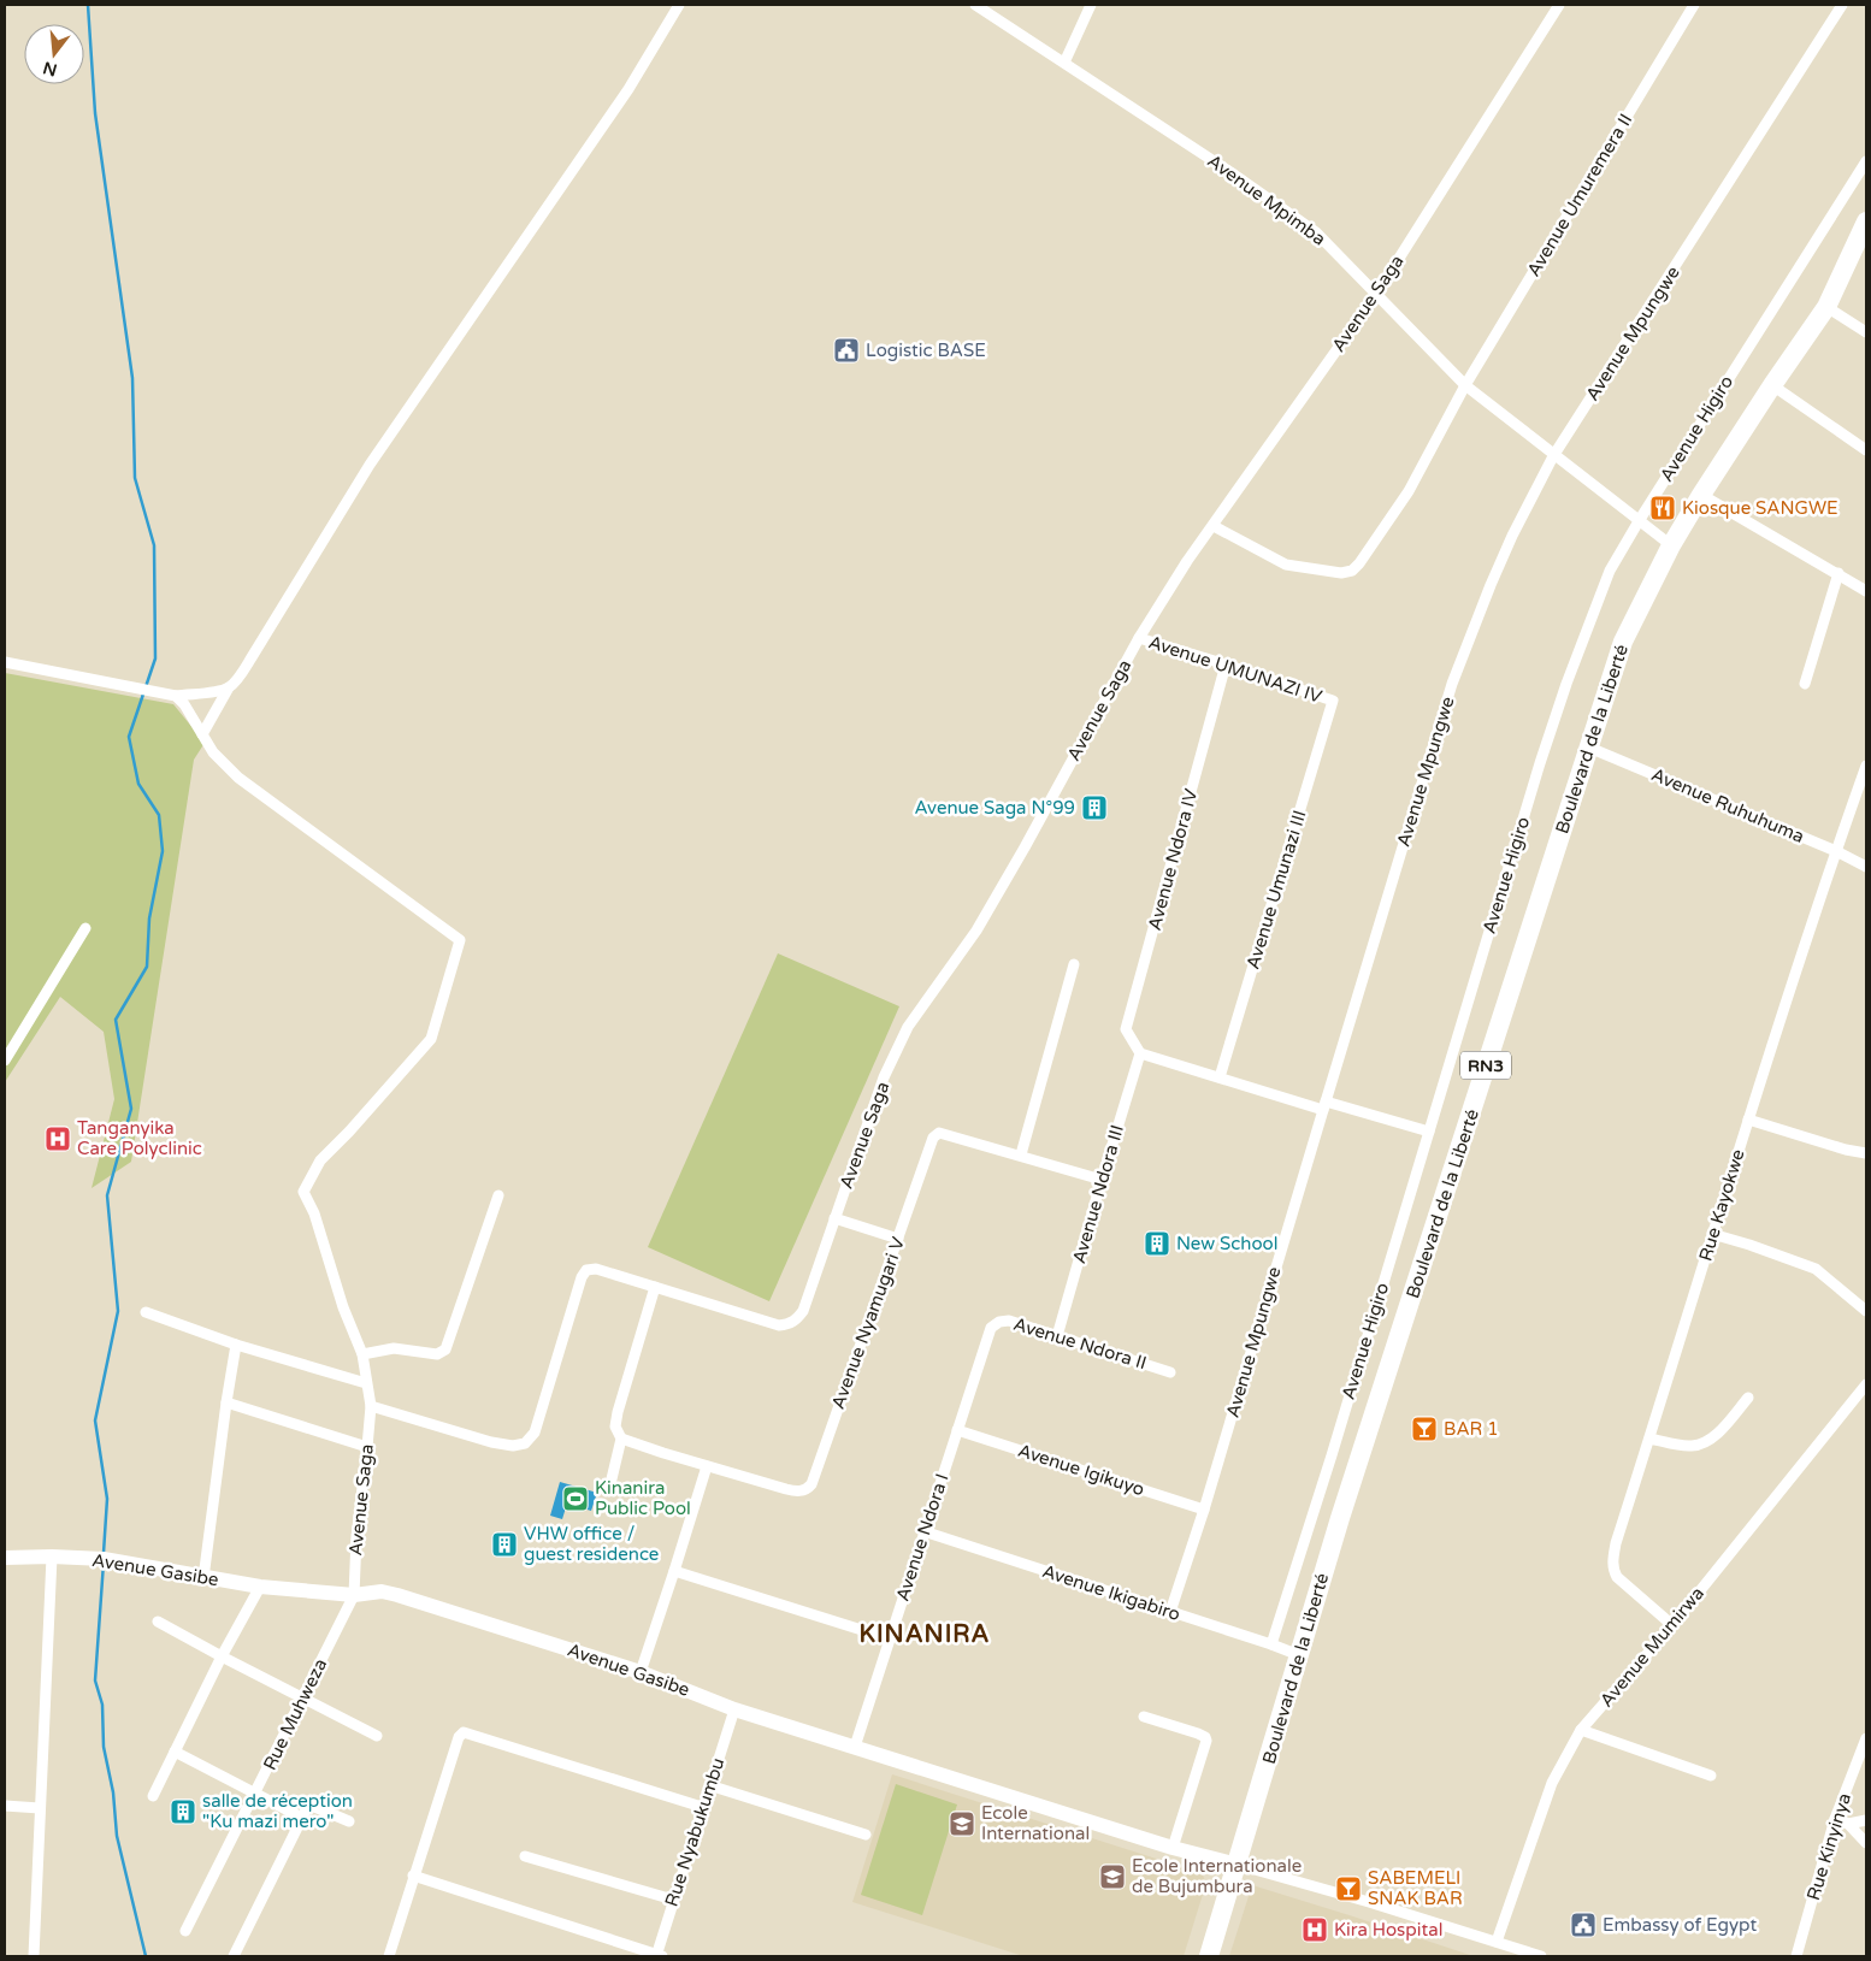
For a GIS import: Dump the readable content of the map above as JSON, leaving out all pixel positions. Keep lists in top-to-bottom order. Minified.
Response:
{"streets":{"highway":["Boulevard de la Liberté","RN3"],"street":["Avenue Umuremera II","Avenue Mpimba","Avenue Saga","Avenue Mpungwe","Avenue Higiro","Avenue UMUNAZI IV","Avenue Ruhuhuma","Avenue Ndora IV","Avenue Umunazi III","Avenue Ndora III","Rue Kayokwe","Avenue Nyamugari V","Avenue Ndora II","Avenue Igikuyo","Avenue Ndora I","Avenue Gasibe","Avenue Ikigabiro","Avenue Mumirwa","Rue Muhweza","Rue Nyabukumbu","Rue Kinyinya"]},"crossings":[["Avenue Umuremera II","Avenue Mpimba"],["Avenue Umuremera II","Avenue Saga"],["Avenue Mpimba","Avenue Saga"],["Avenue Mpimba","Avenue Mpungwe"],["Avenue Mpimba","Avenue Higiro"],["Avenue Mpimba","Boulevard de la Liberté"],["Avenue Saga","Avenue UMUNAZI IV"],["Avenue Saga","Avenue Gasibe"],["Avenue Saga","Rue Muhweza"],["Avenue Mpungwe","Avenue Igikuyo"],["Avenue Mpungwe","Avenue Ikigabiro"],["Avenue Higiro","Avenue Ikigabiro"],["Avenue UMUNAZI IV","Avenue Ndora IV"],["Avenue UMUNAZI IV","Avenue Umunazi III"],["Boulevard de la Liberté","Avenue Ruhuhuma"],["Boulevard de la Liberté","Avenue Gasibe"],["Boulevard de la Liberté","Avenue Ikigabiro"],["Avenue Ruhuhuma","Rue Kayokwe"],["Avenue Ndora IV","Avenue Ndora III"],["Avenue Ndora III","Avenue Nyamugari V"],["Avenue Ndora III","Avenue Ndora II"],["Rue Kayokwe","Avenue Mumirwa"],["Avenue Ndora II","Avenue Ndora I"],["Avenue Igikuyo","Avenue Ndora I"],["Avenue Ndora I","Avenue Gasibe"],["Avenue Ndora I","Avenue Ikigabiro"],["Avenue Gasibe","Rue Muhweza"],["Avenue Gasibe","Rue Nyabukumbu"]],"districts":["KINANIRA"],"places":{"public building":["Logistic BASE","Embassy of Egypt"],"restaurant":["Kiosque SANGWE"],"building":["Avenue Saga N°99","New School","VHW office / guest residence","salle de réception \"Ku mazi mero\""],"hospital":["Tanganyika Care Polyclinic","Kira Hospital"],"bar":["BAR 1","SABEMELI SNAK BAR"],"sports":["Kinanira Public Pool"],"school or university":["Ecole International","Ecole Internationale de Bujumbura"]},"north":"bottom"}
